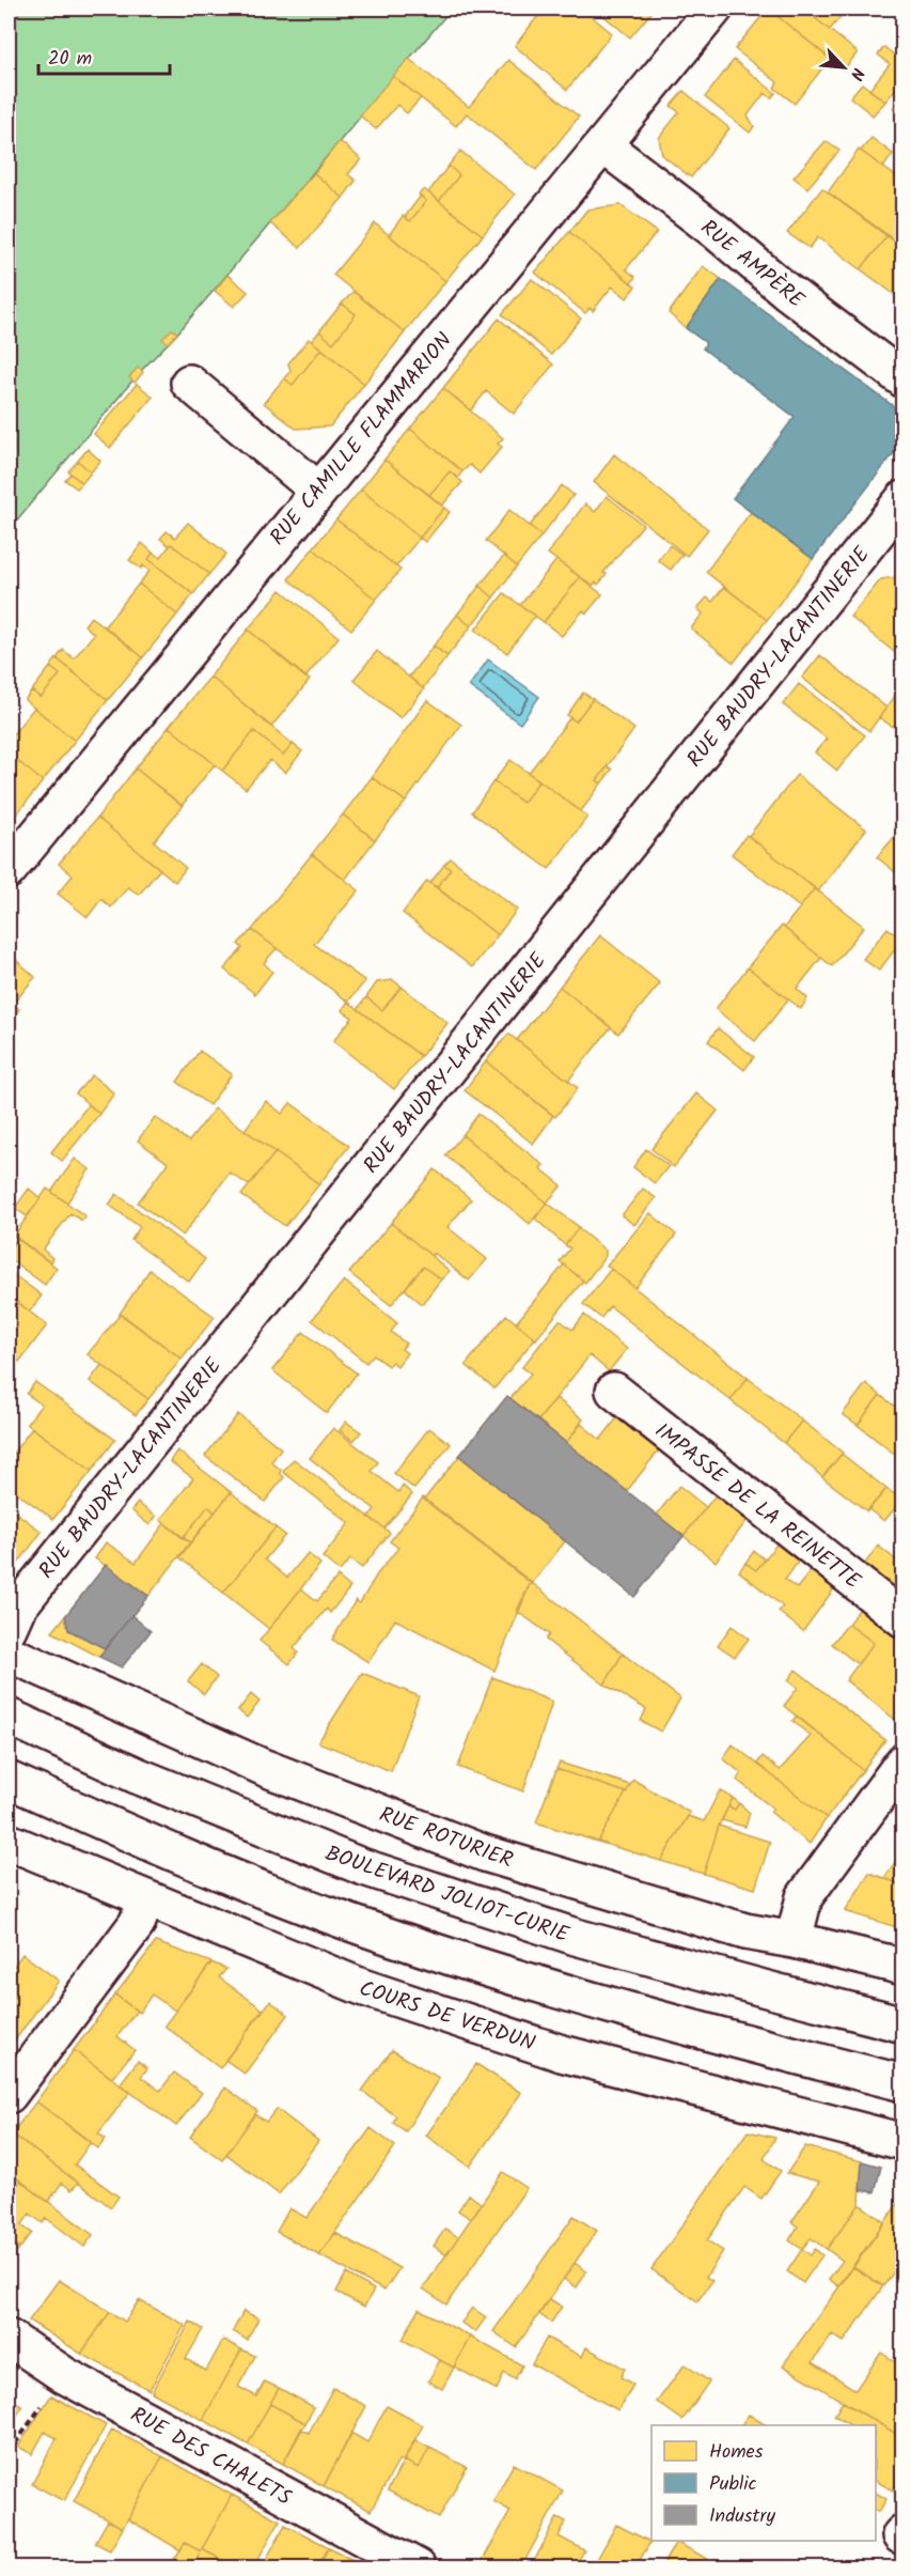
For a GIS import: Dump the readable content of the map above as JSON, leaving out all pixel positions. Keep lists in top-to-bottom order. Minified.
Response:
{"streets":{"street":["RUE AMPÈRE","RUE CAMILLE FLAMMARION","RUE BAUDRY-LACANTINERIE","IMPASSE DE LA REINETTE","RUE ROTURIER","BOULEVARD JOLIOT-CURIE","COURS DE VERDUN","RUE DES CHALETS"]},"crossings":[["RUE AMPÈRE","RUE CAMILLE FLAMMARION"]],"legend":["Homes","Public","Industry"],"scale_bar":"20 m","north":"bottom right"}
